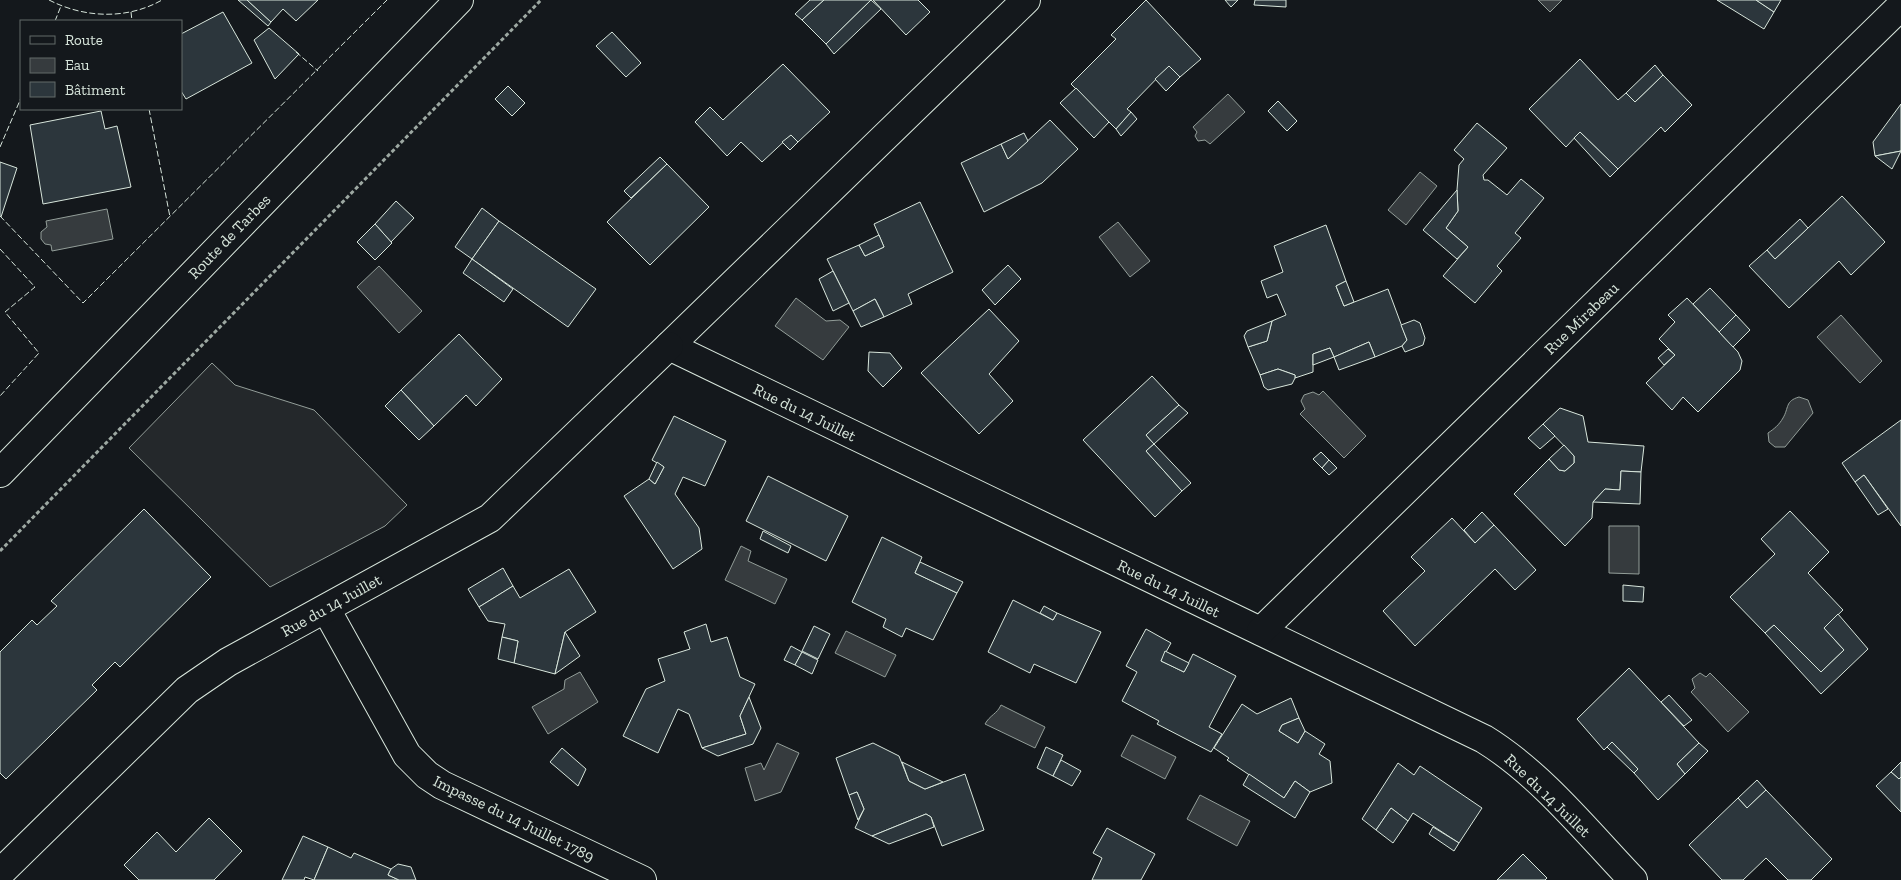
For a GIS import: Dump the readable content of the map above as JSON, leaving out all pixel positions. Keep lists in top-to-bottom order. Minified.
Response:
{"streets":{"street":["Route de Tarbes","Rue Mirabeau","Rue du 14 Juillet","Impasse du 14 Juillet 1789"]},"crossings":[["Rue Mirabeau","Rue du 14 Juillet"],["Rue du 14 Juillet","Impasse du 14 Juillet 1789"]],"legend":["Route","Eau","Bâtiment"]}
